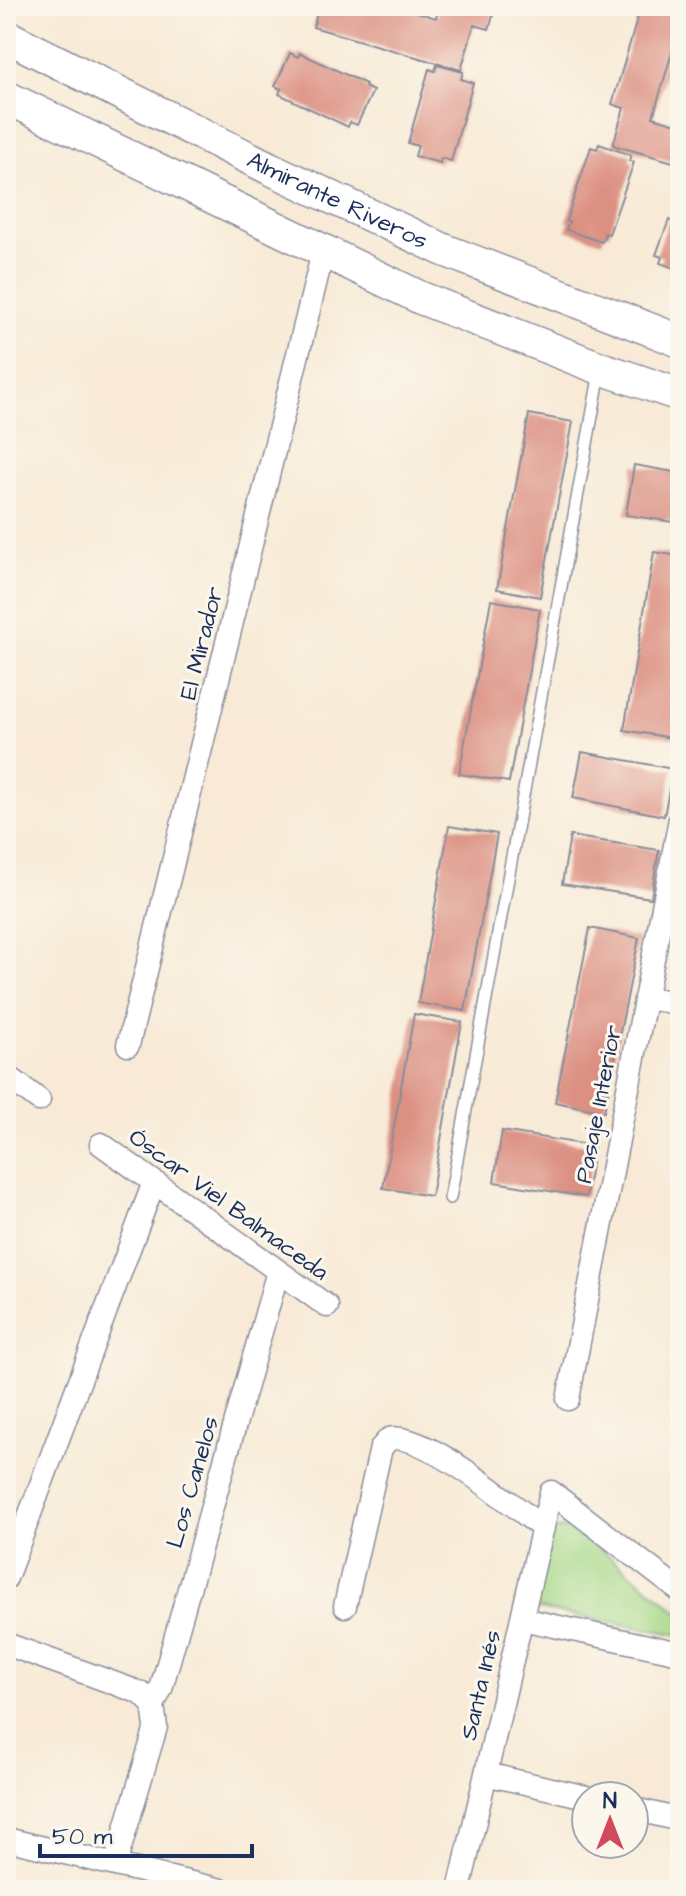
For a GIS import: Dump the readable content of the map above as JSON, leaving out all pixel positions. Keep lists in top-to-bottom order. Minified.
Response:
{"streets":{"main road":["Almirante Riveros"],"street":["El Mirador","Pasaje Interior","Óscar Viel Balmaceda","Los Canelos","Santa Inés"]},"crossings":[["Óscar Viel Balmaceda","Los Canelos"]],"scale_bar":"50 m","north":"top"}
